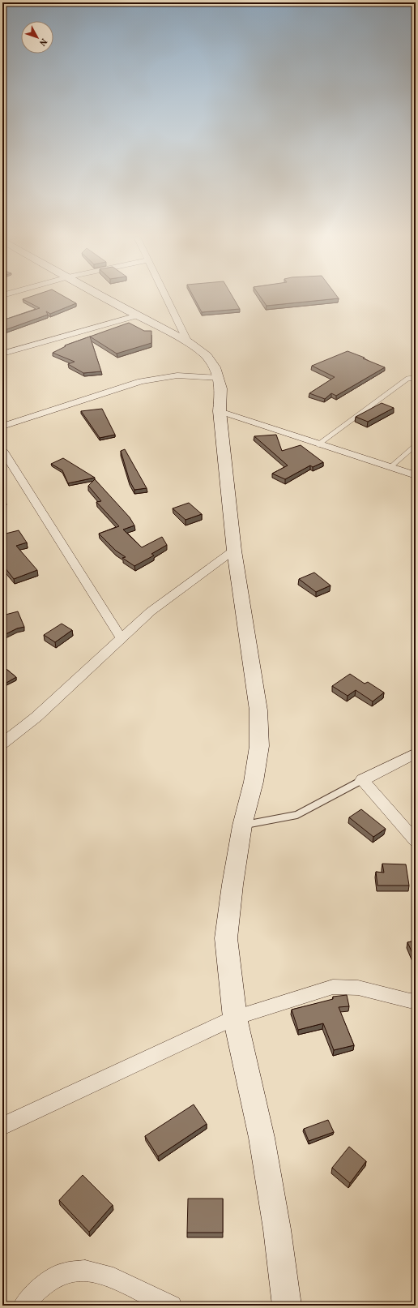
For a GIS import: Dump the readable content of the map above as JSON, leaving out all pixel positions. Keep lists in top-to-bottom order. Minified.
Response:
{"north":"bottom right"}
